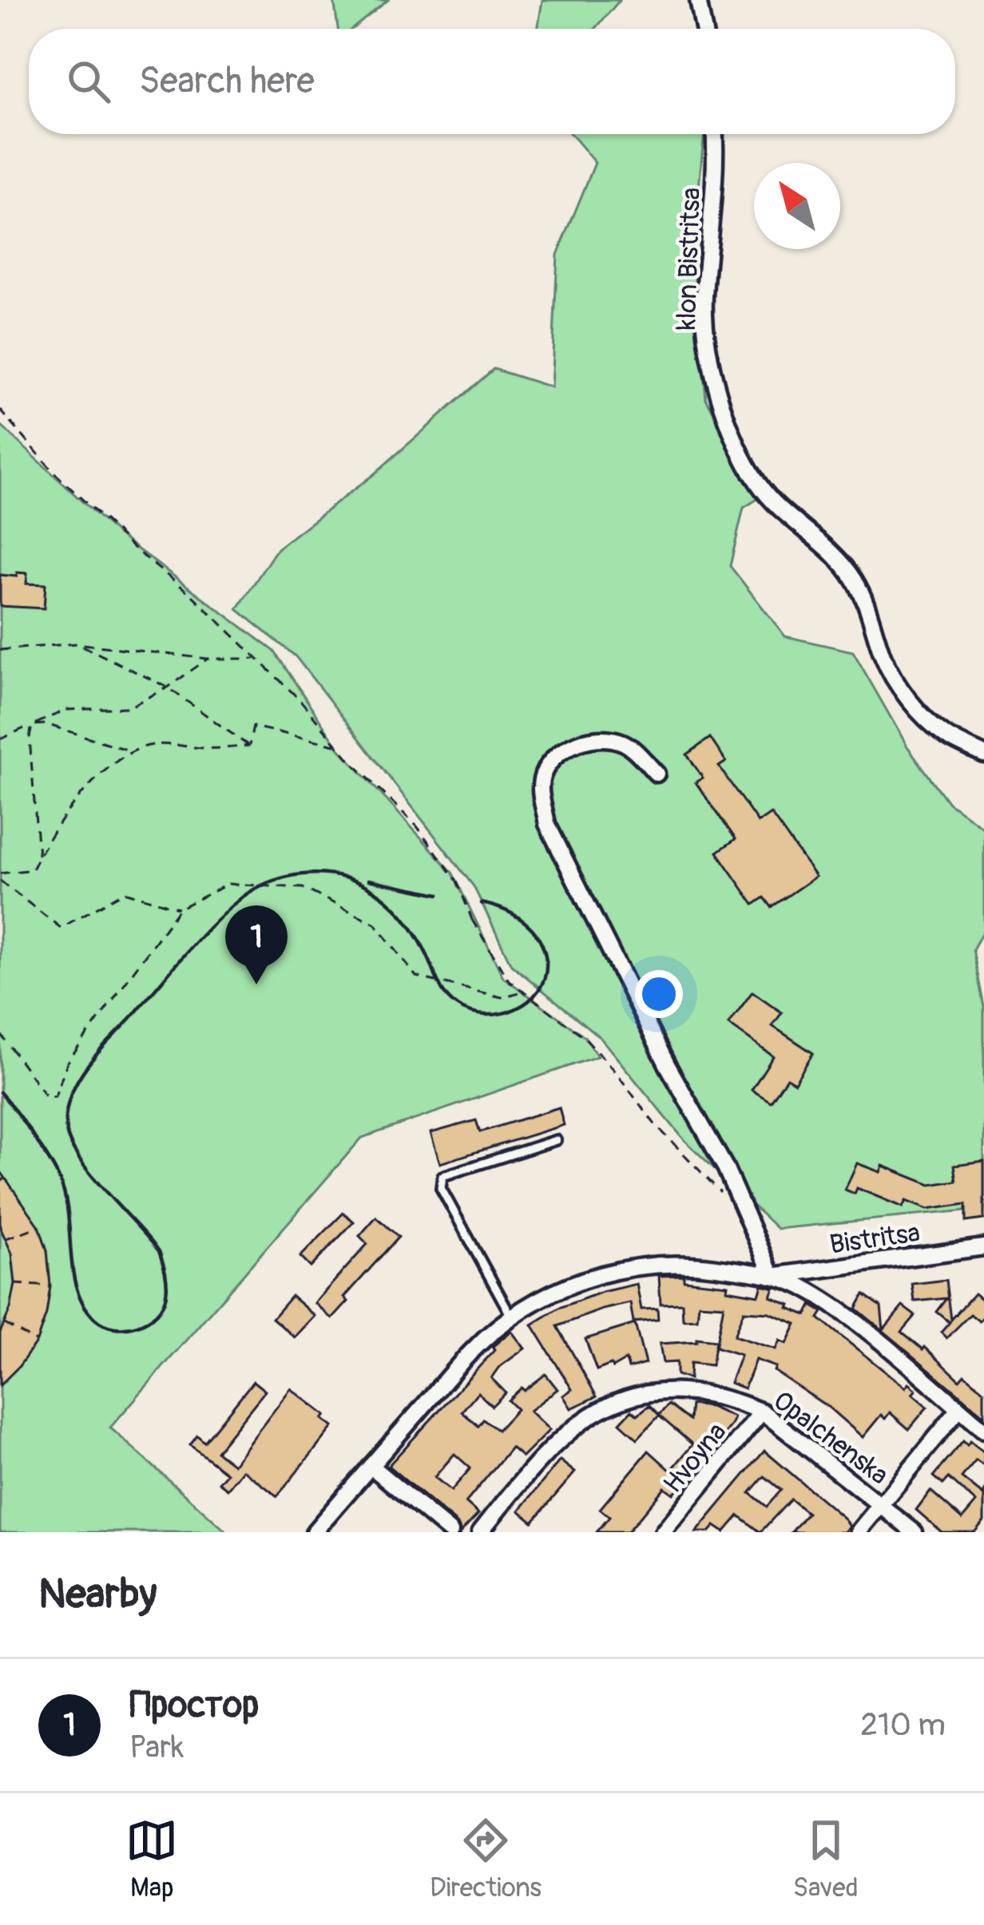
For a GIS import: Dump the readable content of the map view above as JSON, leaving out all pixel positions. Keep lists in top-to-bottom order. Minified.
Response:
{"streets":{"street":["klon Bistritsa","Bistritsa","Opalchenska","Hvoyna"]},"crossings":[["Opalchenska","Hvoyna"]],"north":"top left","page":{"search":"Search here","pins":"1","heading":"Nearby","list":[{"mark":"1","name":"Простор","note":"Park","value":"210 m"}],"nav":["Map","Directions","Saved"]}}
